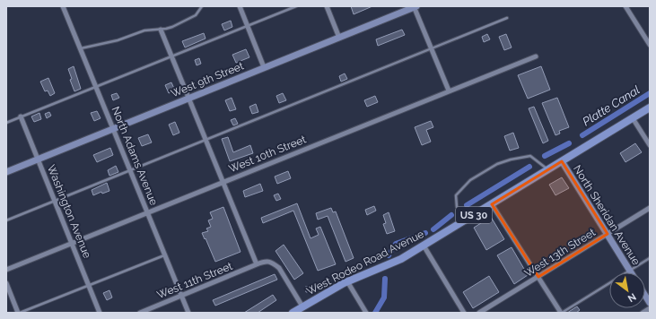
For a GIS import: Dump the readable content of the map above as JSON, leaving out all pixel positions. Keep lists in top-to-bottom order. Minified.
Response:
{"streets":{"main road":["US 30","West Rodeo Road Avenue"],"street":["West 9th Street","West 10th Street","North Adams Avenue","Washington Avenue","North Sheridan Avenue","West 13th Street","West 11th Street"]},"crossings":[["West 9th Street","North Adams Avenue"],["West 9th Street","Washington Avenue"],["West 10th Street","North Adams Avenue"],["West 10th Street","Washington Avenue"],["North Adams Avenue","West 11th Street"],["North Sheridan Avenue","West 13th Street"],["North Sheridan Avenue","West Rodeo Road Avenue"],["West Rodeo Road Avenue","West 11th Street"]],"water":["Platte Canal"],"north":"bottom right"}
